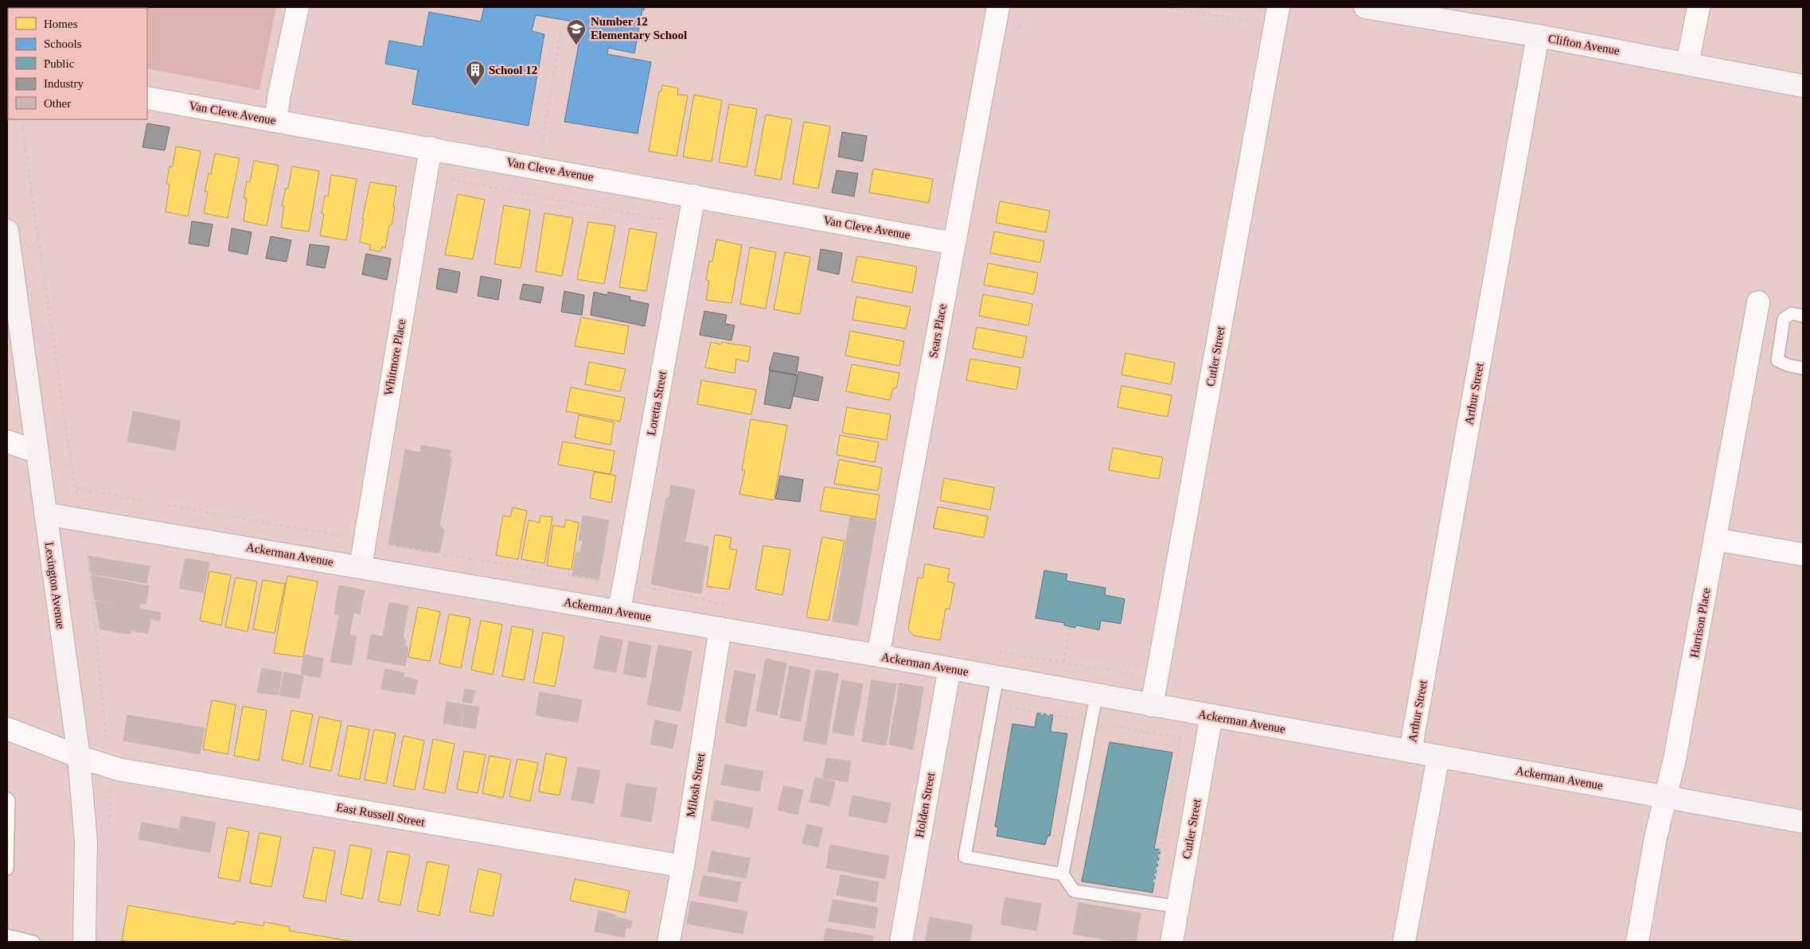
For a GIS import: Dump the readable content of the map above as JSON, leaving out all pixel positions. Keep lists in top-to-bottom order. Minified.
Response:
{"streets":{"street":["Clifton Avenue","Van Cleve Avenue","Sears Place","Cutler Street","Whitmore Place","Arthur Street","Loretta Street","Ackerman Avenue","Lexington Avenue","Harrison Place","Milosh Street","Holden Street","East Russell Street"]},"crossings":[["Clifton Avenue","Arthur Street"],["Van Cleve Avenue","Sears Place"],["Van Cleve Avenue","Whitmore Place"],["Van Cleve Avenue","Loretta Street"],["Sears Place","Ackerman Avenue"],["Cutler Street","Ackerman Avenue"],["Whitmore Place","Ackerman Avenue"],["Arthur Street","Ackerman Avenue"],["Loretta Street","Ackerman Avenue"],["Ackerman Avenue","Lexington Avenue"],["Ackerman Avenue","Harrison Place"],["Ackerman Avenue","Milosh Street"],["Ackerman Avenue","Holden Street"],["Lexington Avenue","East Russell Street"],["Milosh Street","East Russell Street"]],"places":{"school or university":["Number 12 Elementary School"],"building":["School 12"]},"legend":["Homes","Schools","Public","Industry","Other"]}
